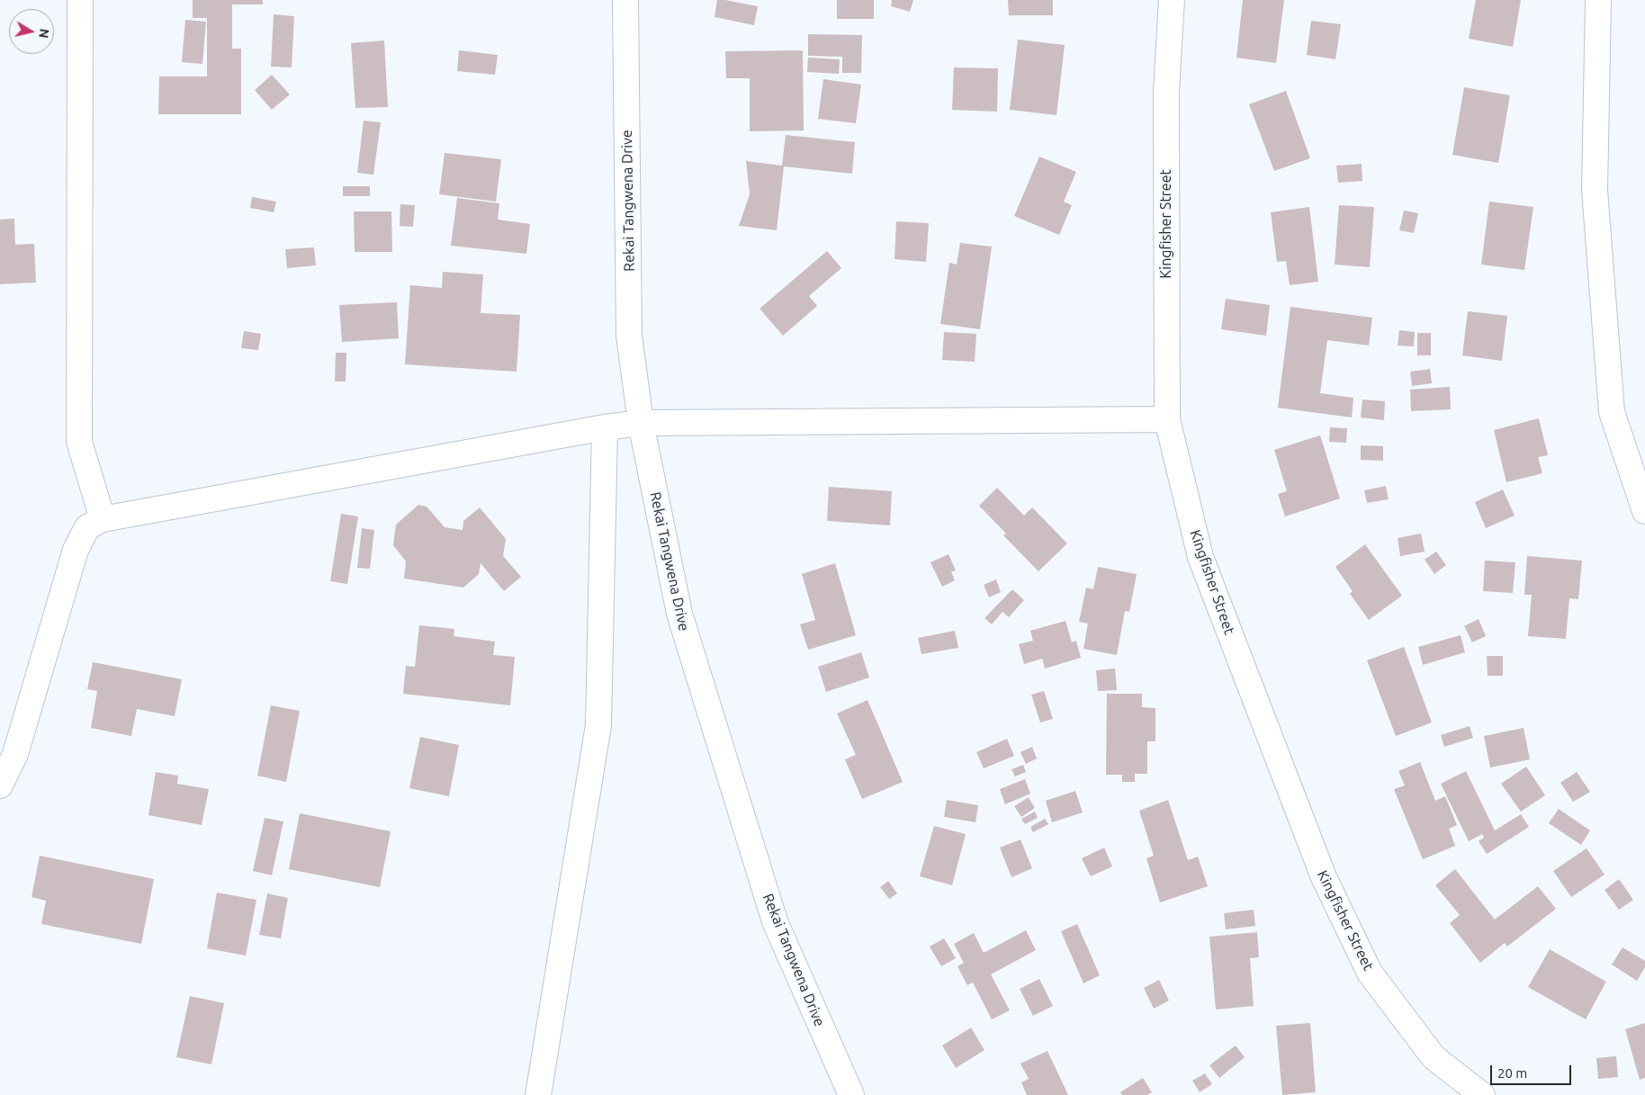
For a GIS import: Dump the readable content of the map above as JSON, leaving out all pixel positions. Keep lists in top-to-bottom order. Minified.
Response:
{"streets":{"street":["Rekai Tangwena Drive","Kingfisher Street"]},"scale_bar":"20 m","north":"right"}
